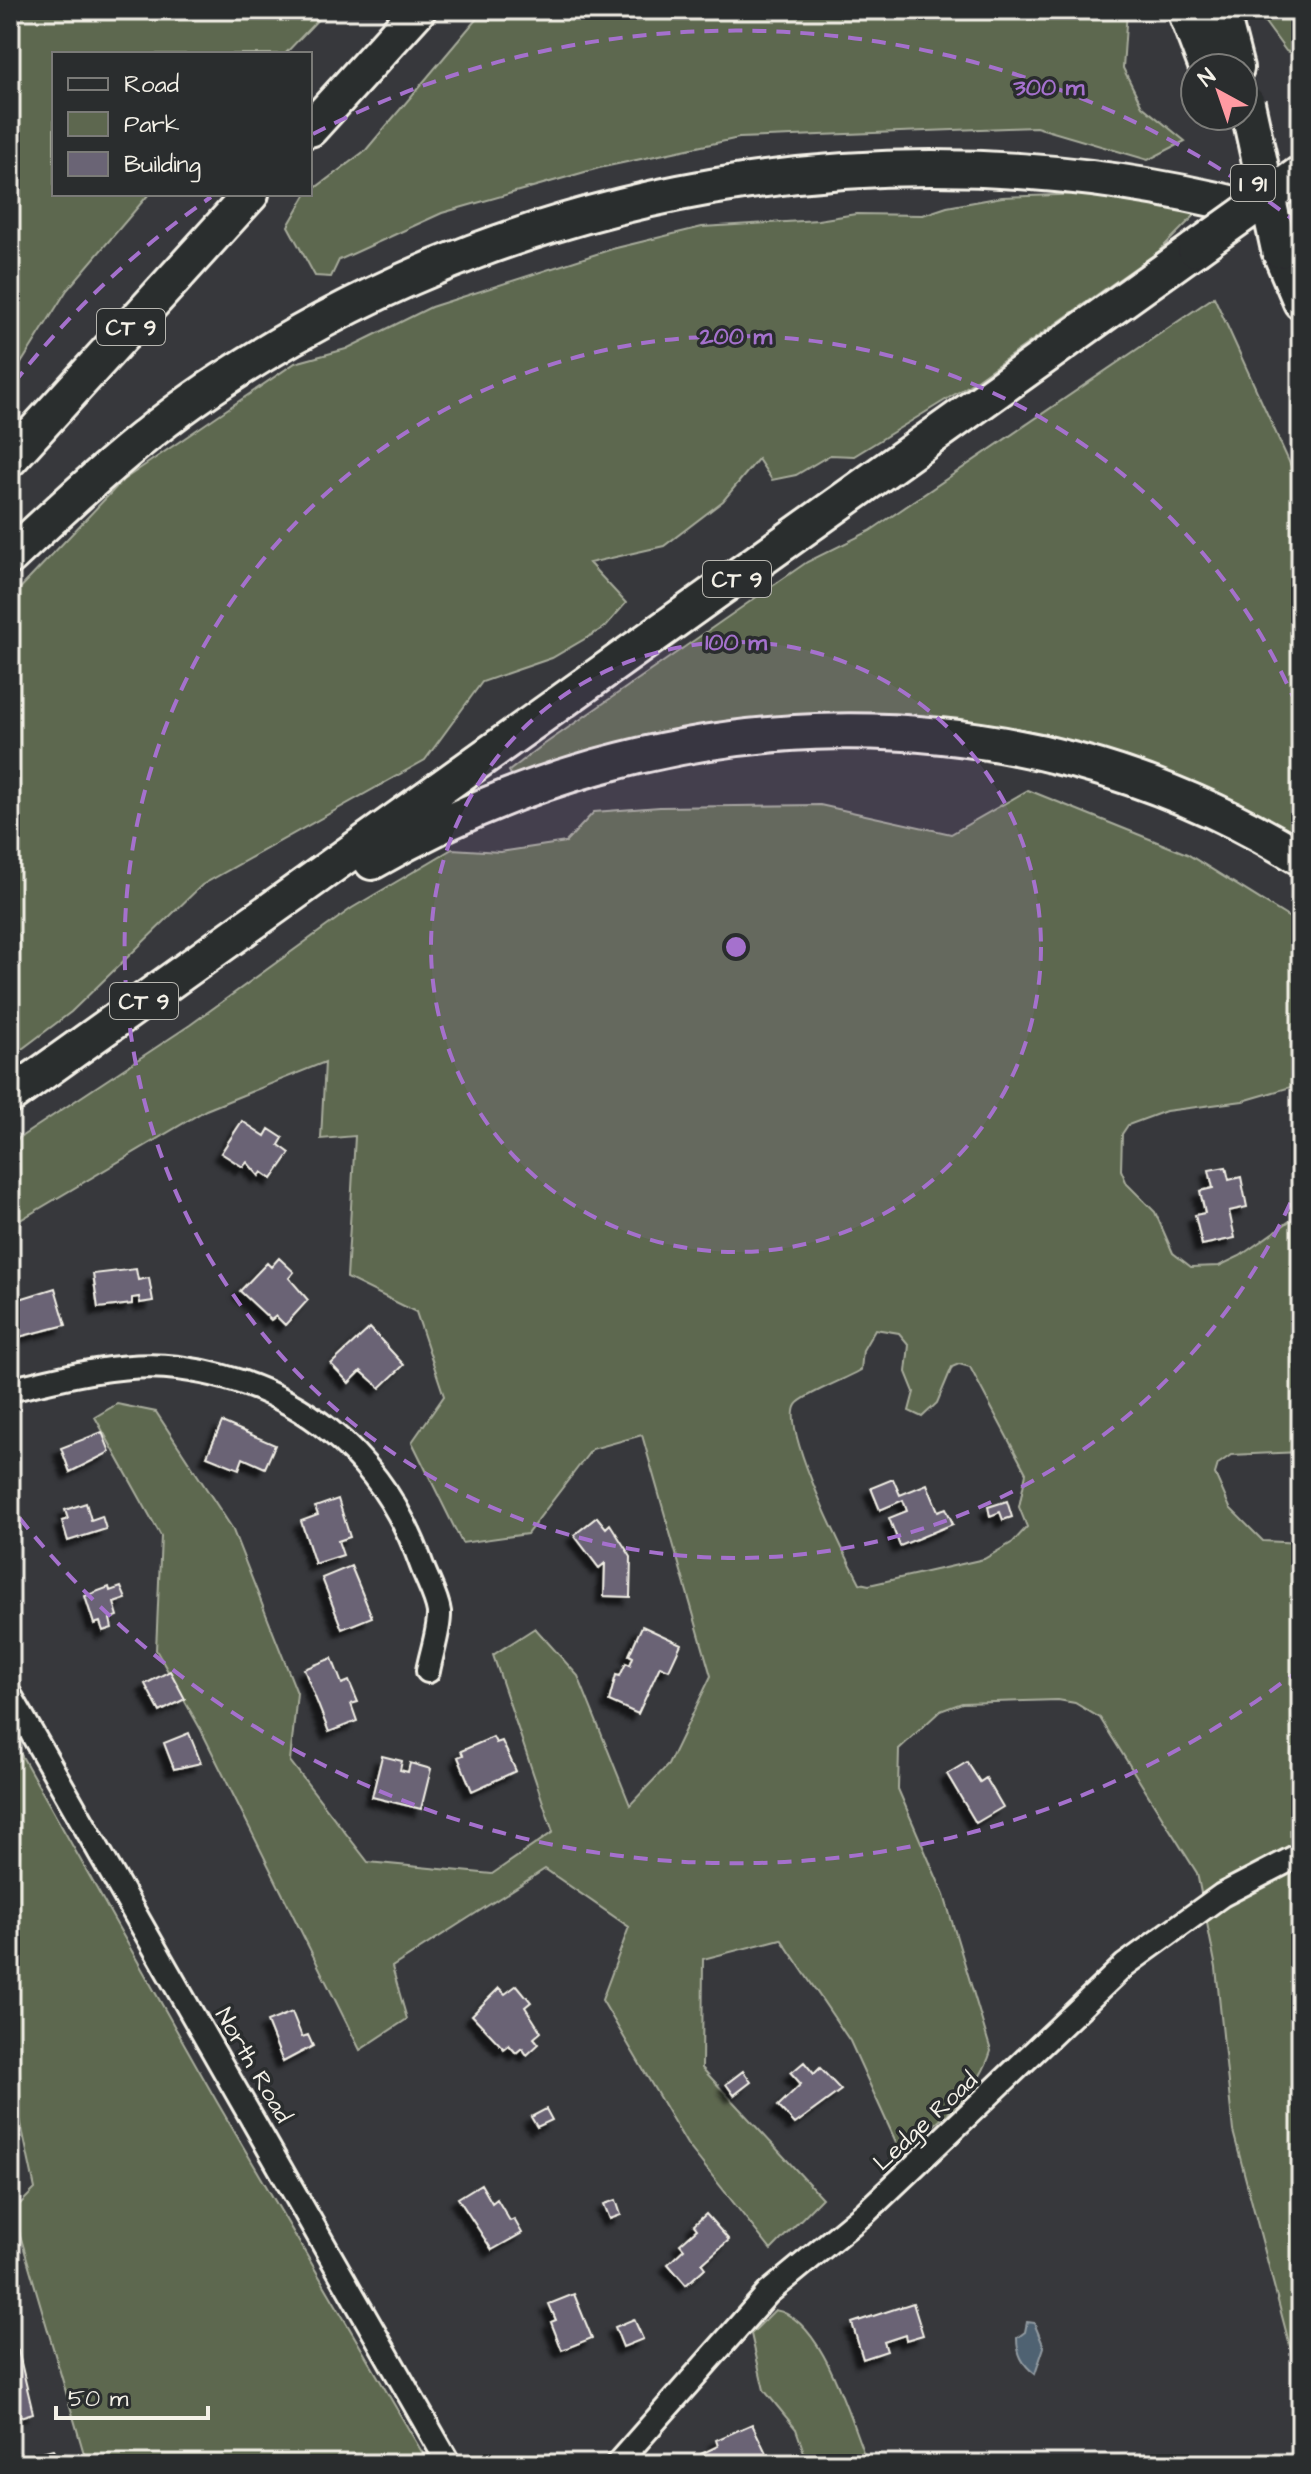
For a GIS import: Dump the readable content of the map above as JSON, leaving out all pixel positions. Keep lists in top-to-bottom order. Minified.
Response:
{"streets":{"highway":["CT 9"],"street":["North Road","Ledge Road"]},"legend":["Road","Park","Building"],"scale_bar":"50 m","north":"top left","rings":["300 m","200 m","100 m"]}
